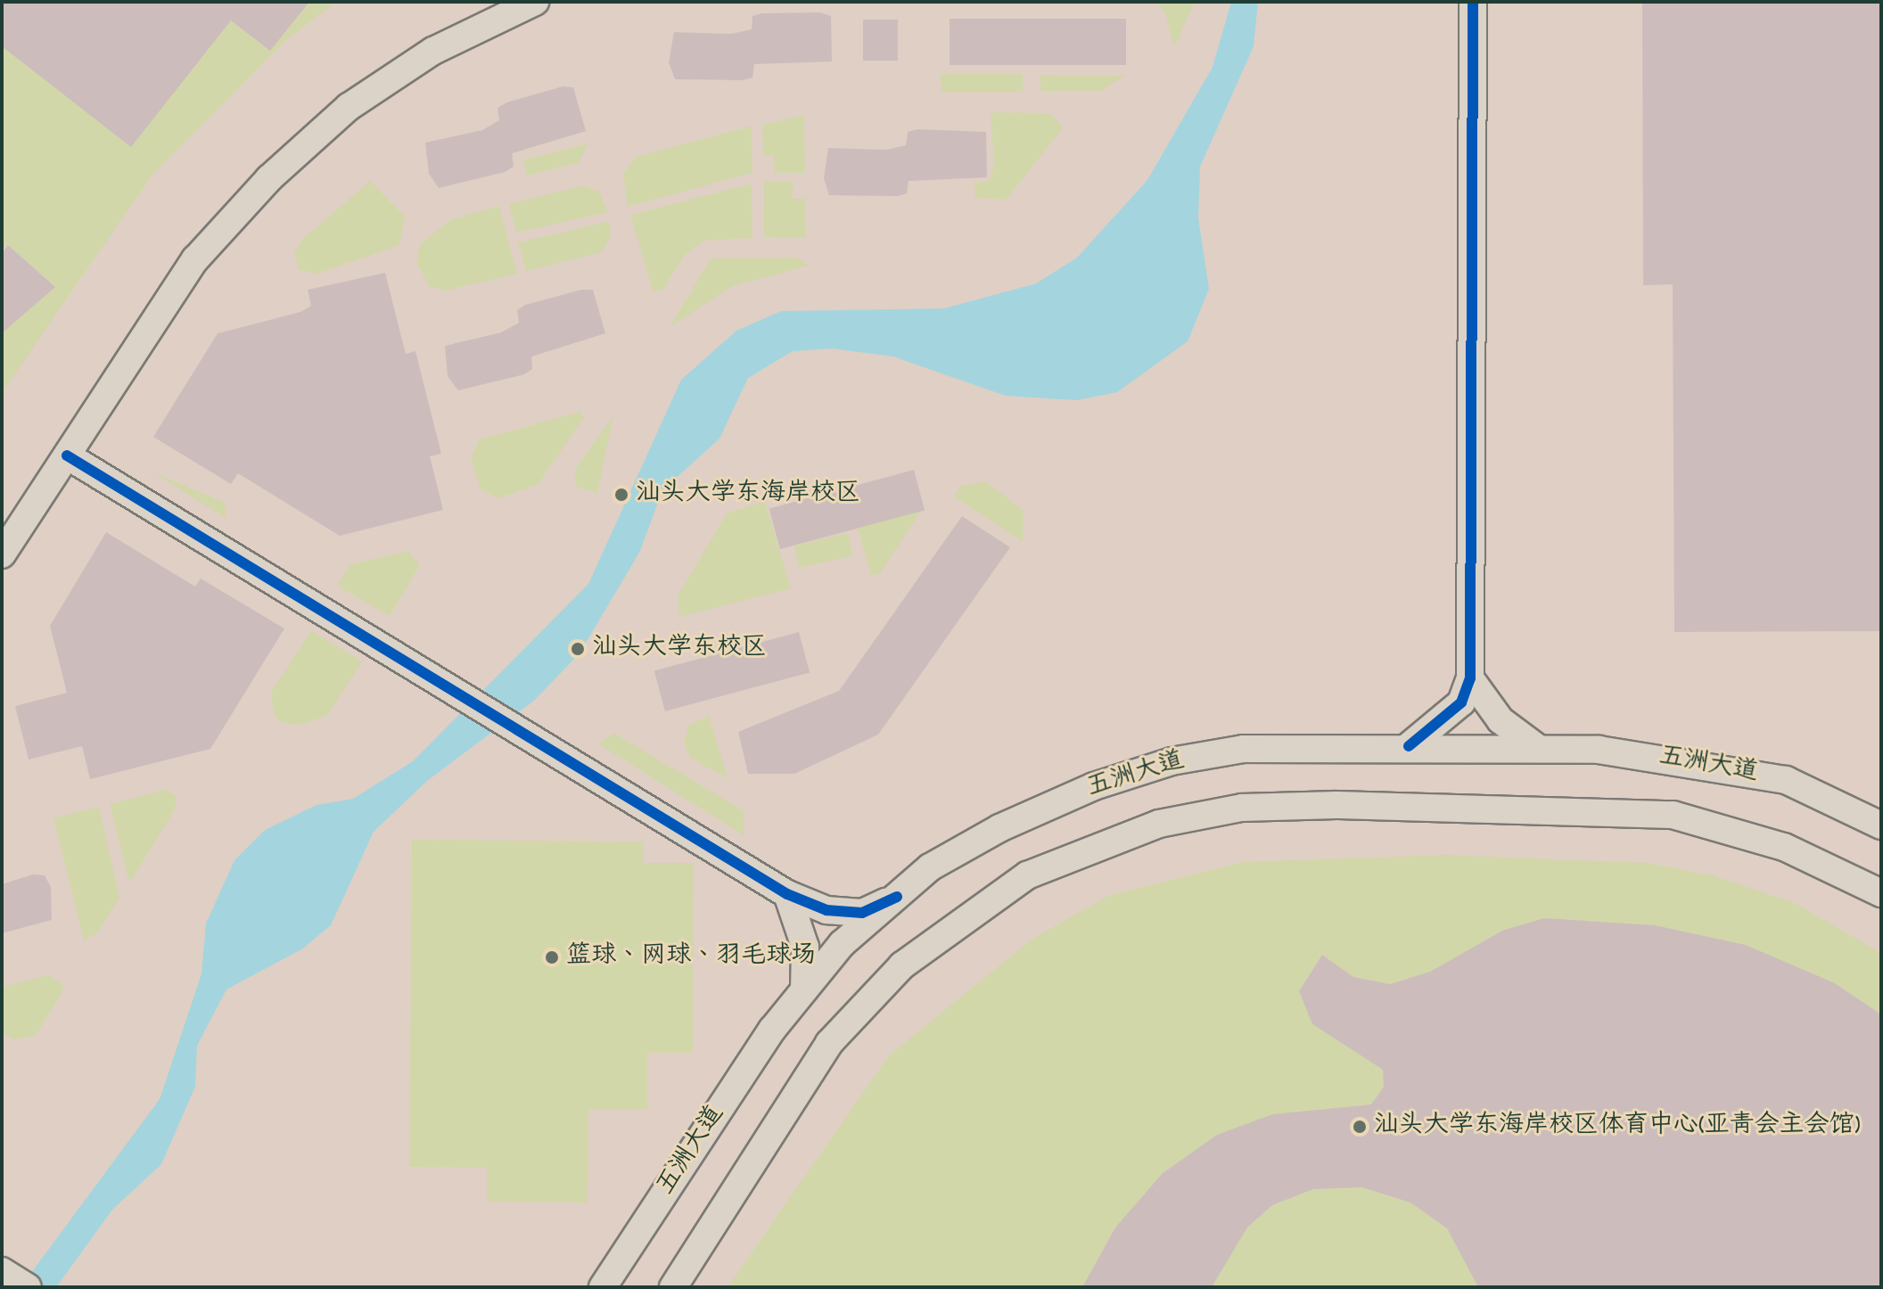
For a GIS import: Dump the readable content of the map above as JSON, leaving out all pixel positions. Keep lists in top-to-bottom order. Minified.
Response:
{"streets":{"main road":["五洲大道"]},"places":["汕头大学东海岸校区","汕头大学东校区","篮球、网球、羽毛球场","汕头大学东海岸校区体育中心(亚青会主会馆)"]}
